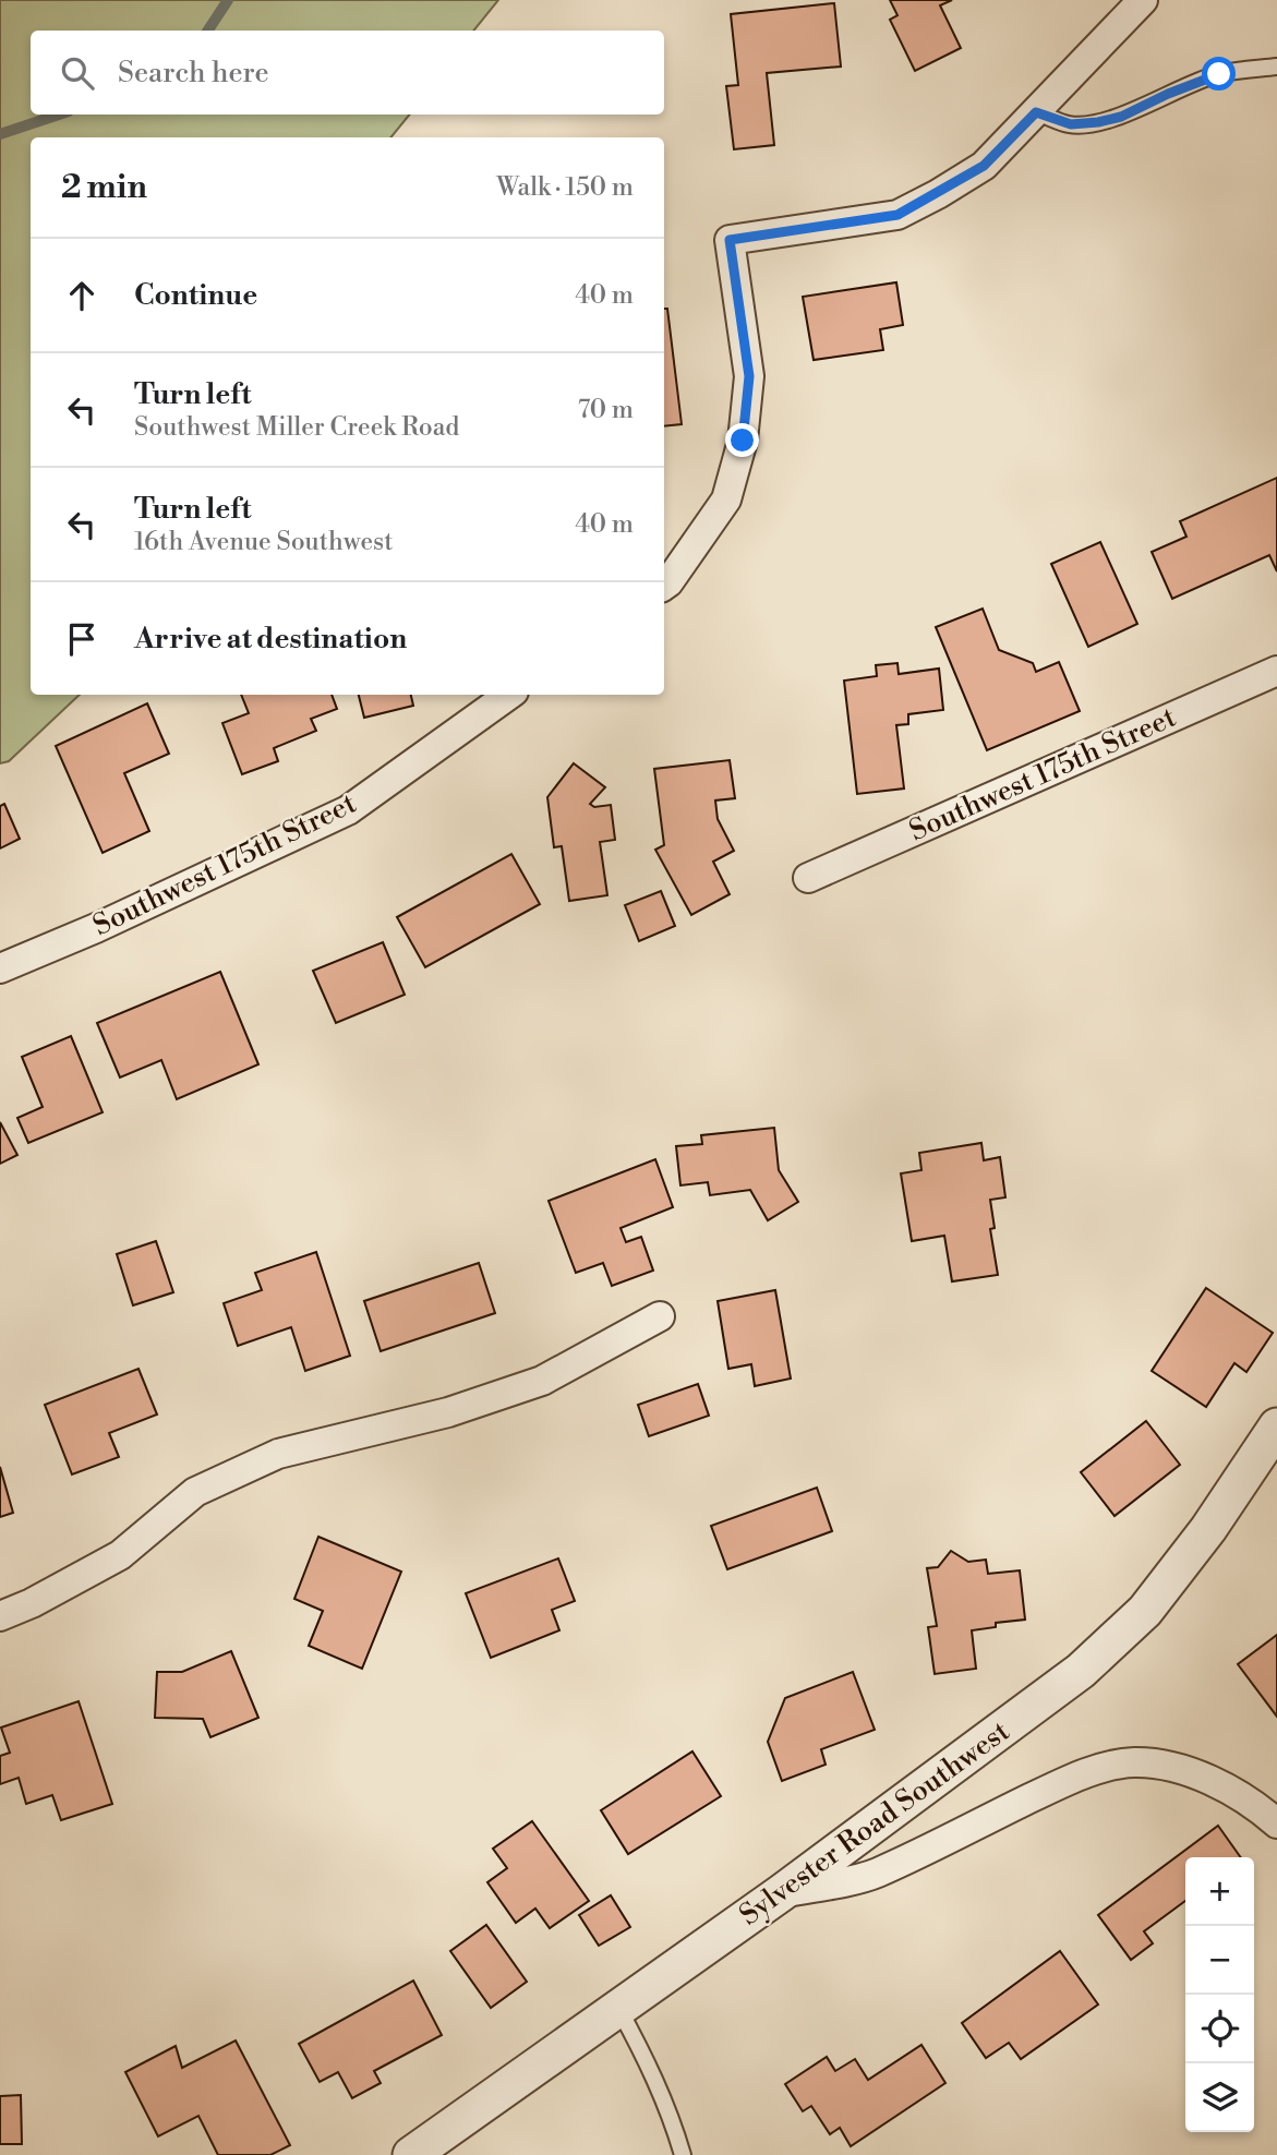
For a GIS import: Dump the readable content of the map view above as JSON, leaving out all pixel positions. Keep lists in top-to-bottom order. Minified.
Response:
{"streets":{"street":["Southwest 175th Street","Sylvester Road Southwest"]},"page":{"search":"Search here","heading":["2 min","Walk · 150 m"],"list":[["Continue","40 m"],["Turn left","Southwest Miller Creek Road","70 m"],["Turn left","16th Avenue Southwest","40 m"],"Arrive at destination"],"map_buttons":["+","−"]}}
